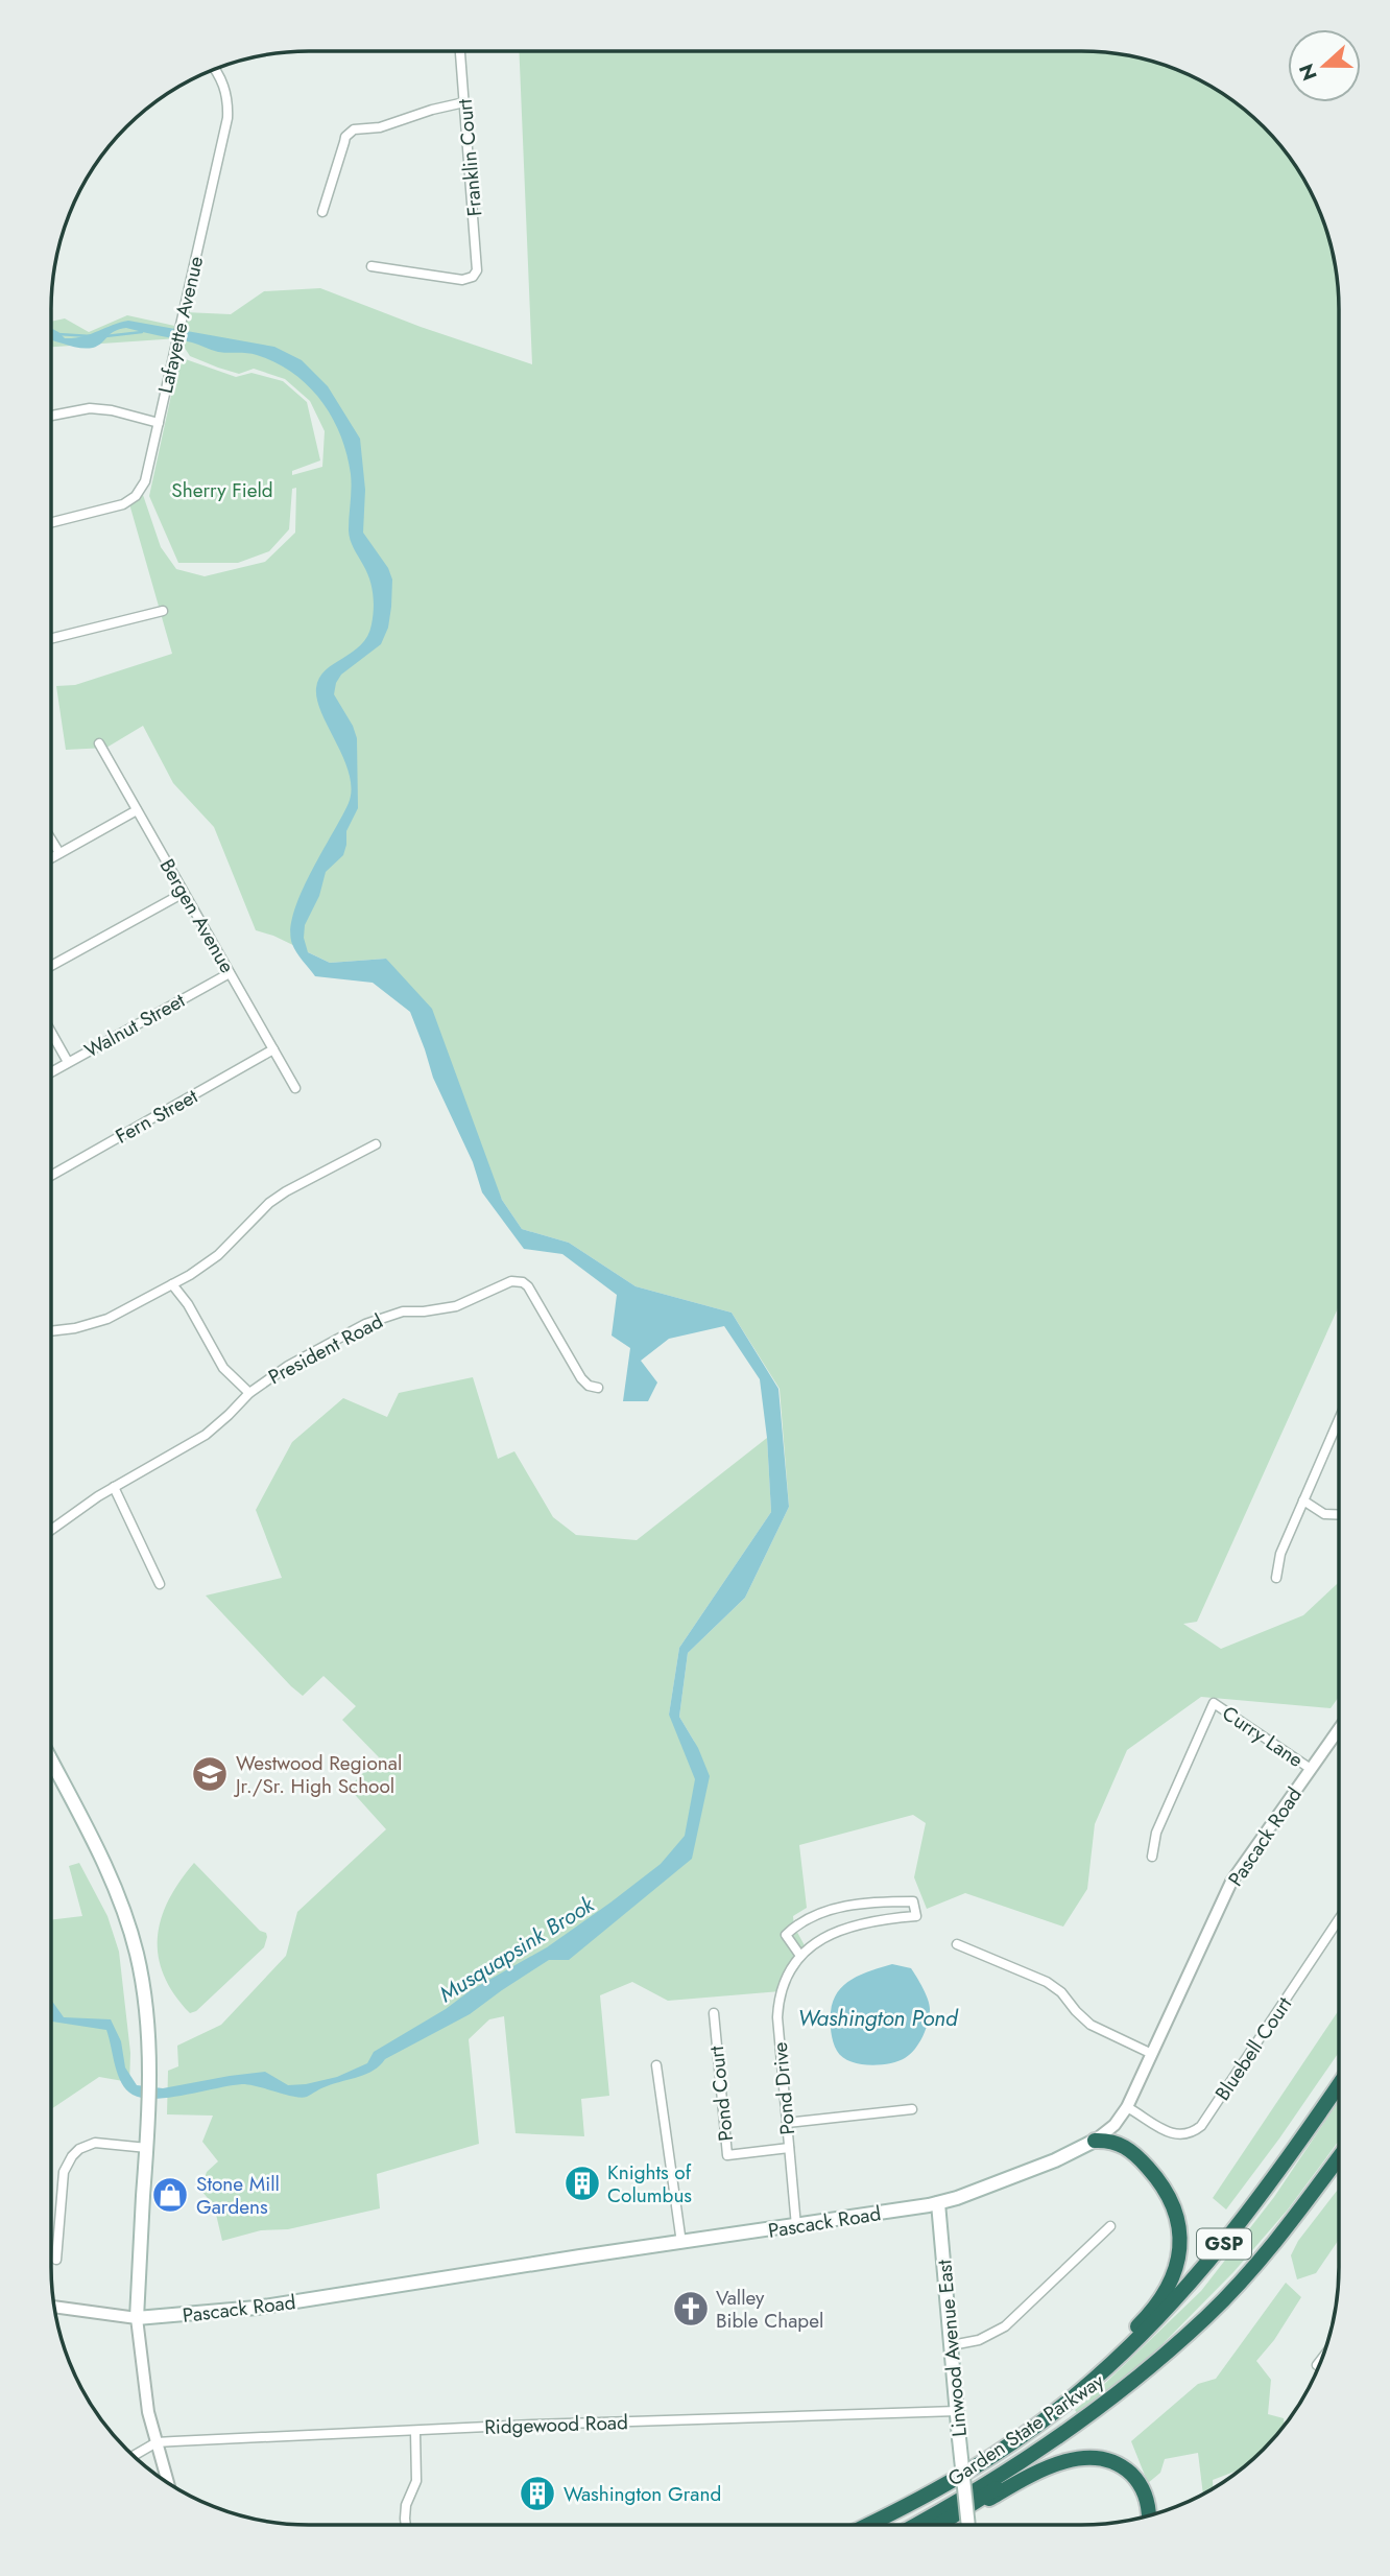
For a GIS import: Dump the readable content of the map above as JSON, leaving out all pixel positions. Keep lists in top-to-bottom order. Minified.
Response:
{"streets":{"highway":["GSP","Garden State Parkway"],"main road":["Pascack Road","Linwood Avenue East"],"street":["Franklin Court","Lafayette Avenue","Bergen Avenue","Walnut Street","Fern Street","President Road","Curry Lane","Bluebell Court","Pond Drive","Pond Court","Ridgewood Road"]},"crossings":[["Bergen Avenue","Walnut Street"],["Bergen Avenue","Fern Street"],["Curry Lane","Pascack Road"],["Pascack Road","Bluebell Court"],["Pascack Road","Pond Drive"],["Pascack Road","Linwood Avenue East"],["Pond Drive","Pond Court"],["Linwood Avenue East","Ridgewood Road"]],"water":["Musquapsink Brook","Washington Pond"],"parks":["Sherry Field"],"places":{"school or university":["Westwood Regional Jr./Sr. High School"],"building":["Knights of Columbus","Washington Grand"],"shop":["Stone Mill Gardens"],"church":["Valley Bible Chapel"]},"north":"left"}
